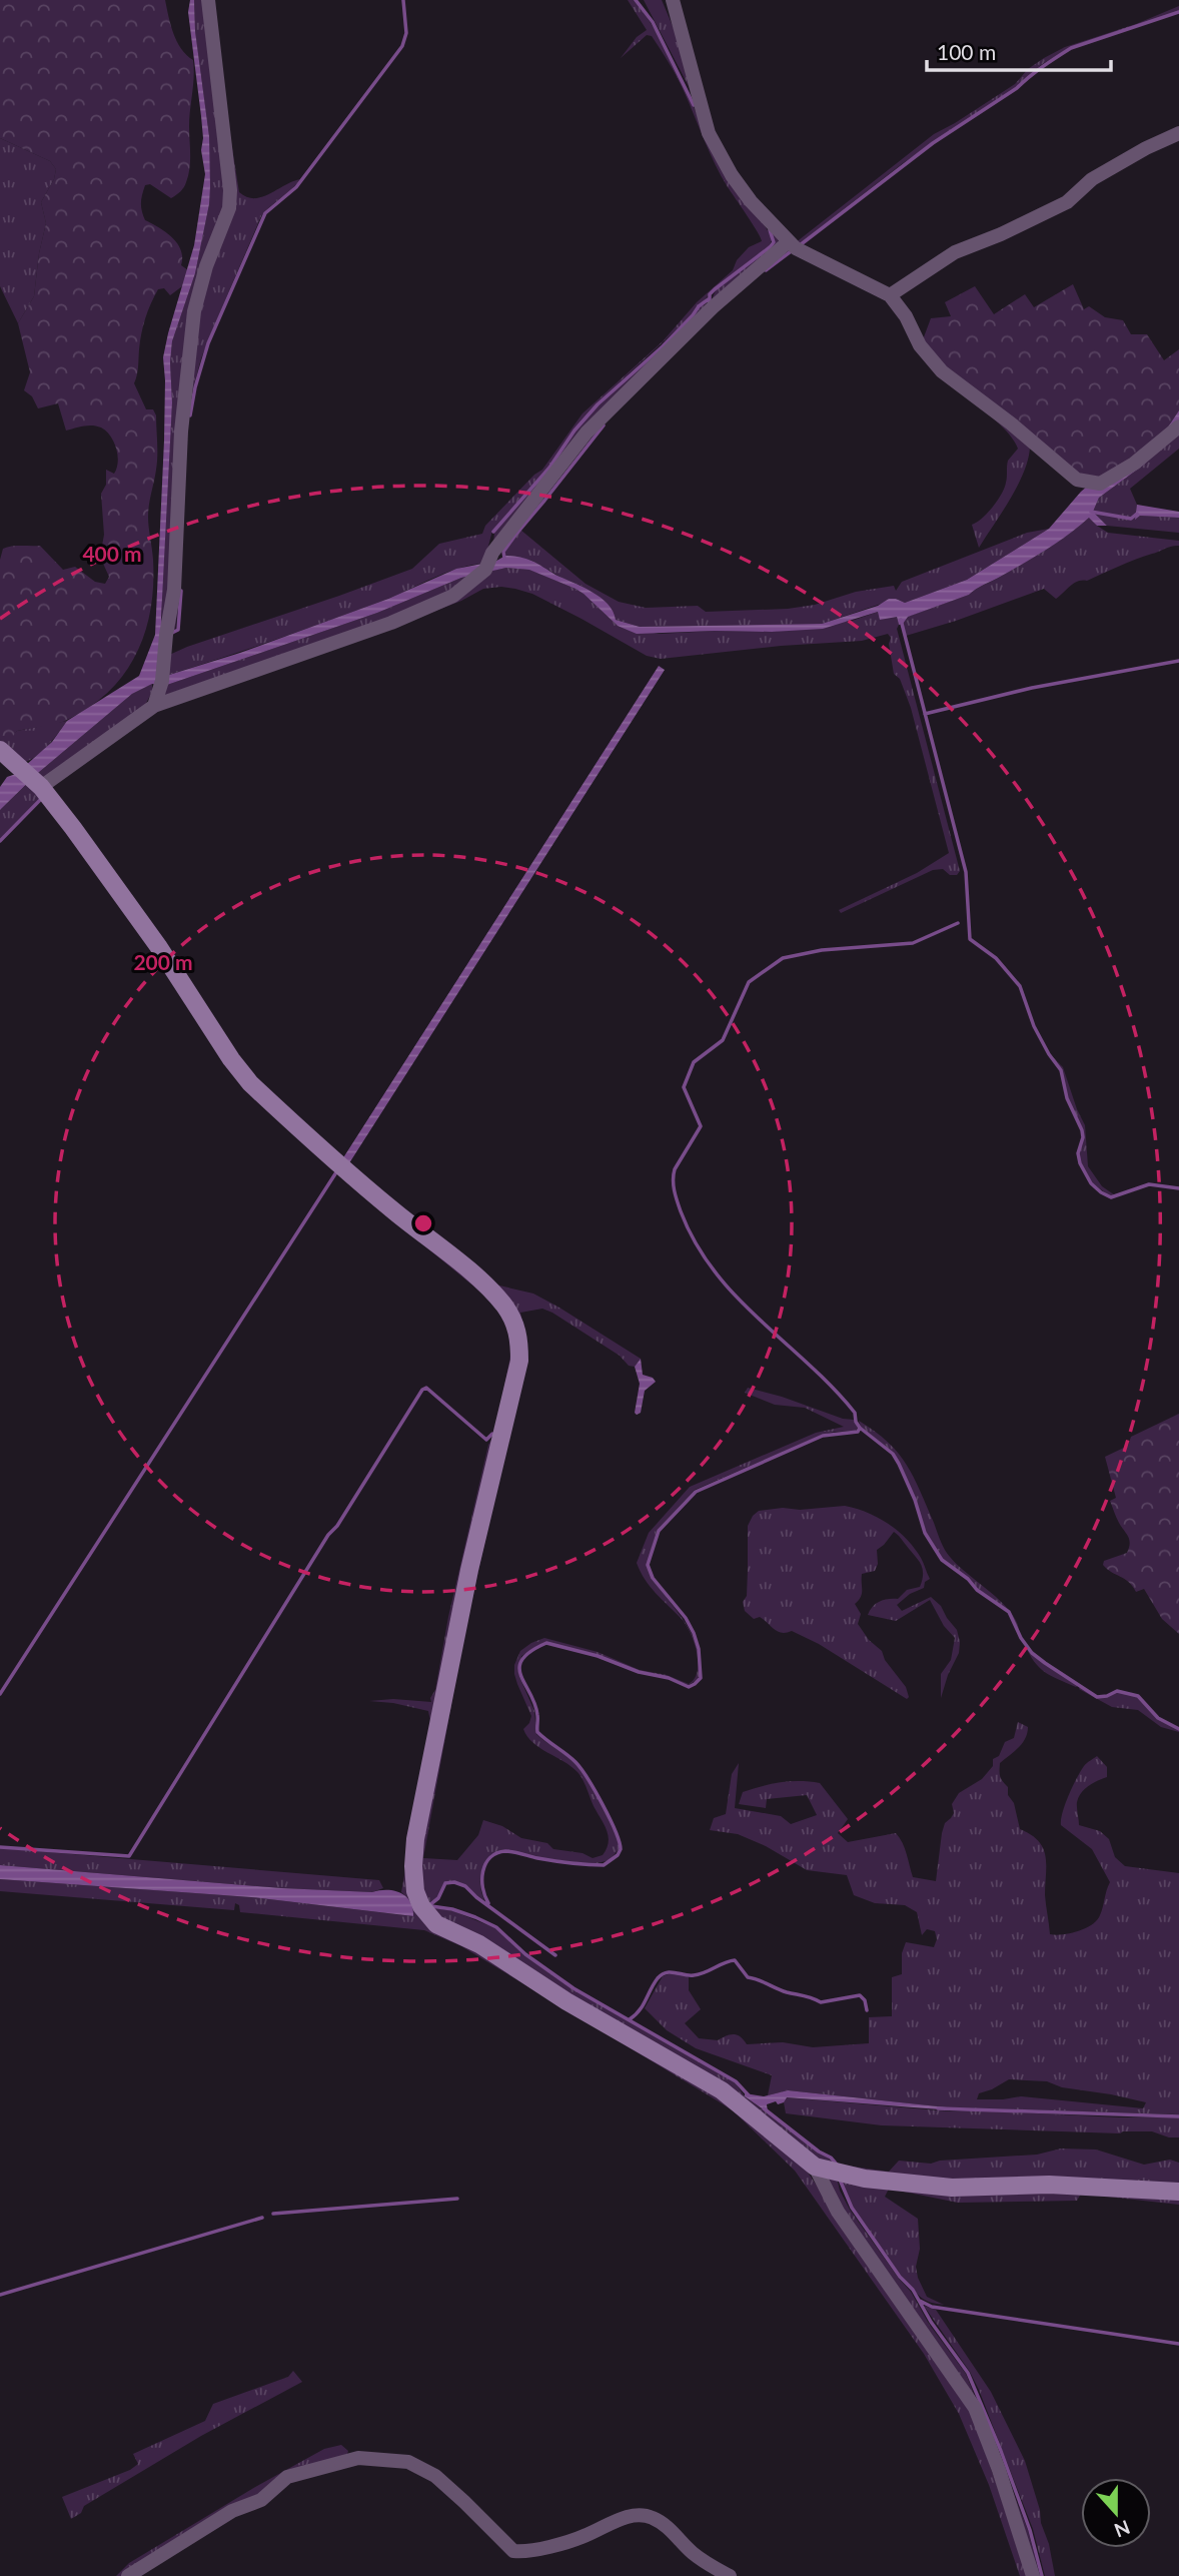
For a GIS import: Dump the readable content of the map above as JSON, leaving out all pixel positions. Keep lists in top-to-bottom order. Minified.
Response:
{"scale_bar":"100 m","north":"bottom","rings":["400 m","200 m"]}
